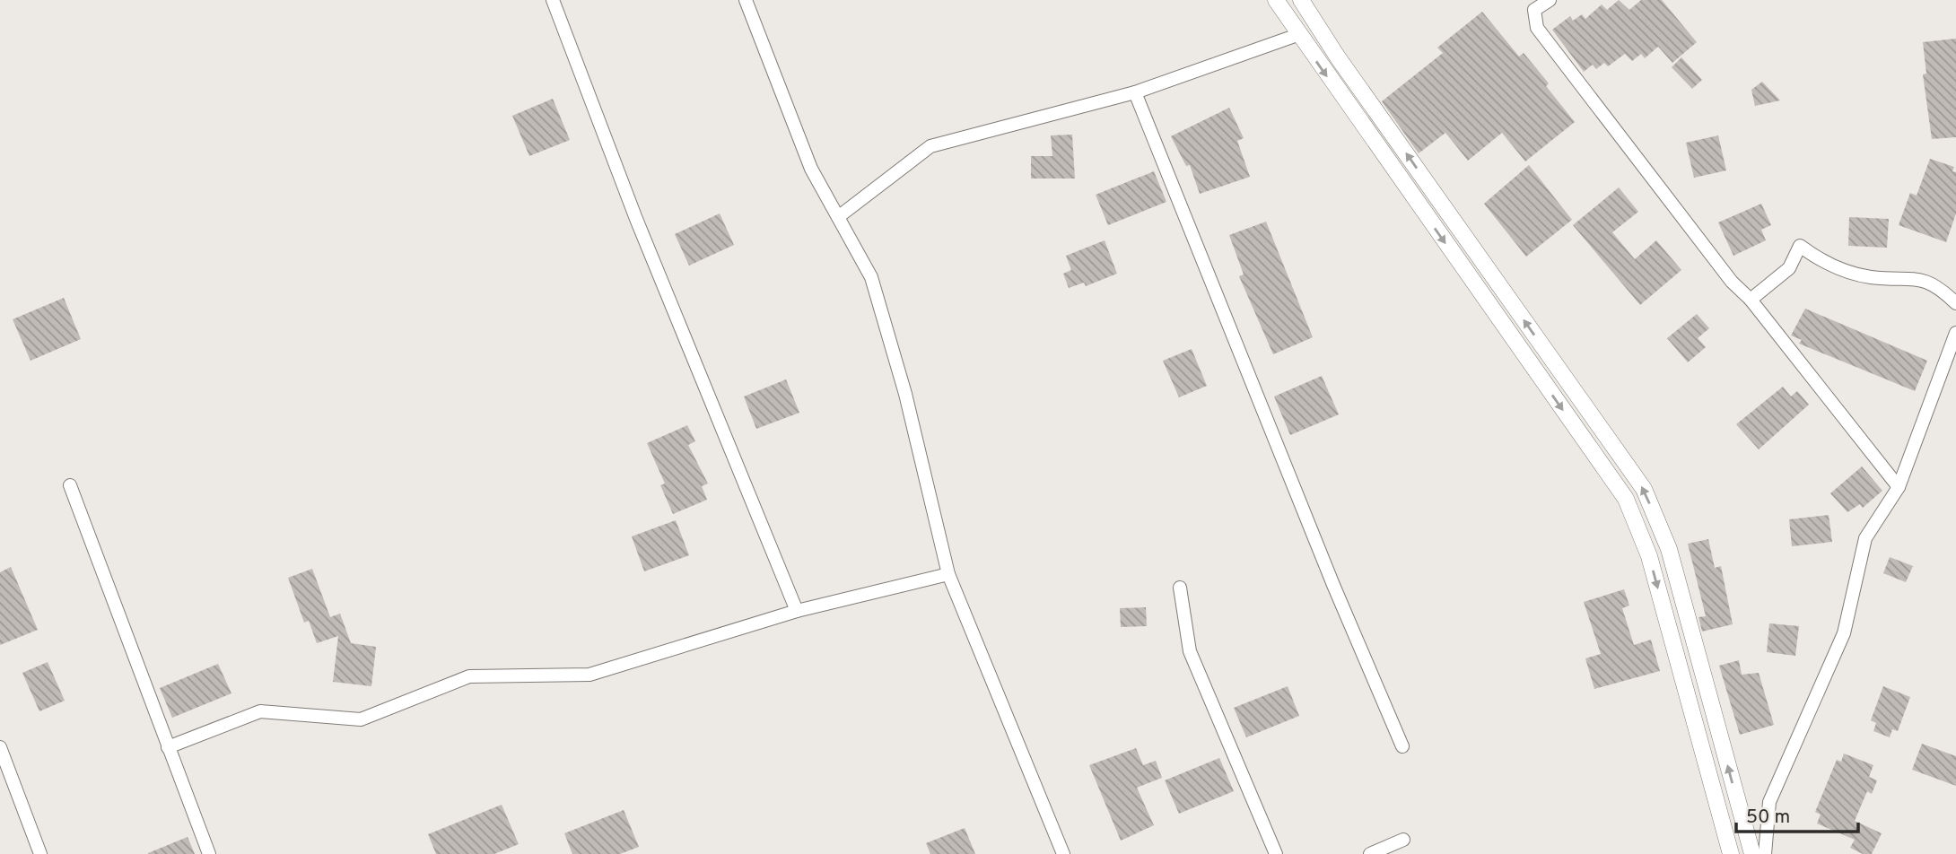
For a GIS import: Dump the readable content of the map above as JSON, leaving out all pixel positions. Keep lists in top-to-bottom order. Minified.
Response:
{"scale_bar":"50 m"}
